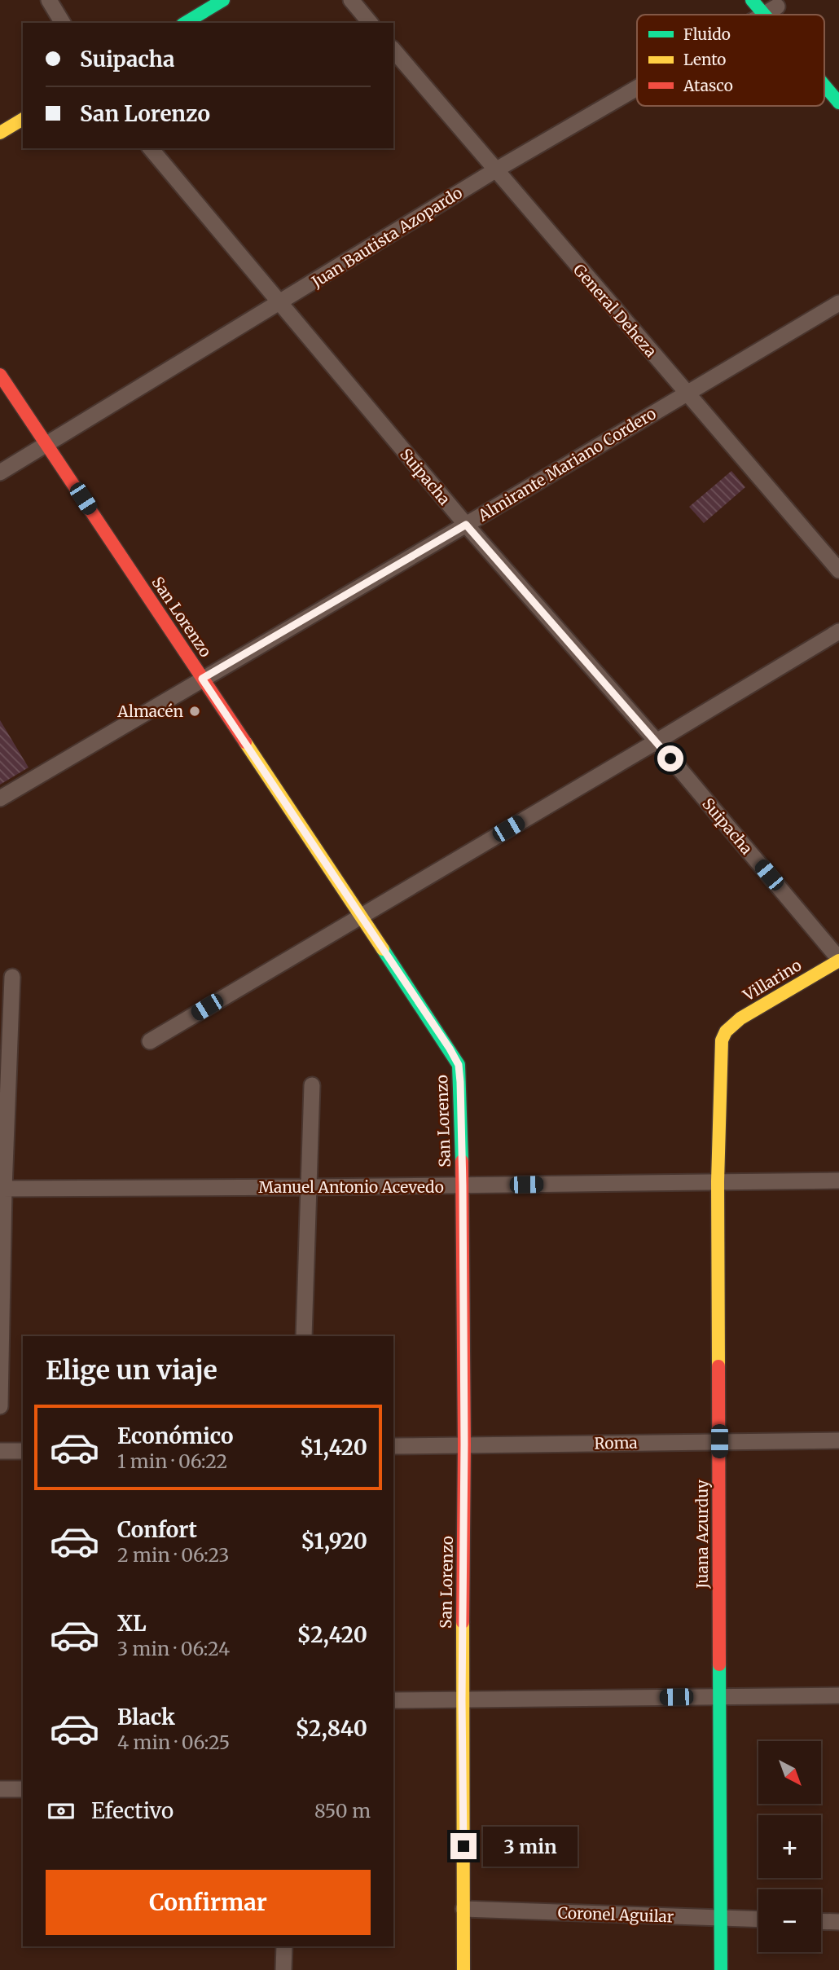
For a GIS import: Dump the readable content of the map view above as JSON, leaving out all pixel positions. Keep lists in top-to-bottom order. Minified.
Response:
{"streets":{"street":["Juan Bautista Azopardo","General Deheza","Almirante Mariano Cordero","Suipacha","San Lorenzo","Villarino","Manuel Antonio Acevedo","Roma","Juana Azurduy","Coronel Aguilar"]},"crossings":[["Juan Bautista Azopardo","General Deheza"],["Juan Bautista Azopardo","Suipacha"],["Juan Bautista Azopardo","San Lorenzo"],["General Deheza","Almirante Mariano Cordero"],["Almirante Mariano Cordero","Suipacha"],["Almirante Mariano Cordero","San Lorenzo"],["Suipacha","Villarino"],["San Lorenzo","Manuel Antonio Acevedo"],["San Lorenzo","Roma"],["San Lorenzo","Coronel Aguilar"],["Villarino","Juana Azurduy"],["Manuel Antonio Acevedo","Juana Azurduy"],["Roma","Juana Azurduy"],["Juana Azurduy","Coronel Aguilar"]],"places":["Almacén"],"legend":["Fluido","Lento","Atasco"],"north":"bottom right","page":{"banner":["Suipacha","San Lorenzo"],"heading":"Elige un viaje","list":[{"name":"Económico","note":"1 min · 06:22","value":"$1,420"},{"name":"Confort","note":"2 min · 06:23","value":"$1,920"},{"name":"XL","note":"3 min · 06:24","value":"$2,420"},{"name":"Black","note":"4 min · 06:25","value":"$2,840"}],"map_buttons":["+","−"],"pay":["Efectivo","850 m"],"bubble":"3 min","buttons":"Confirmar"}}
